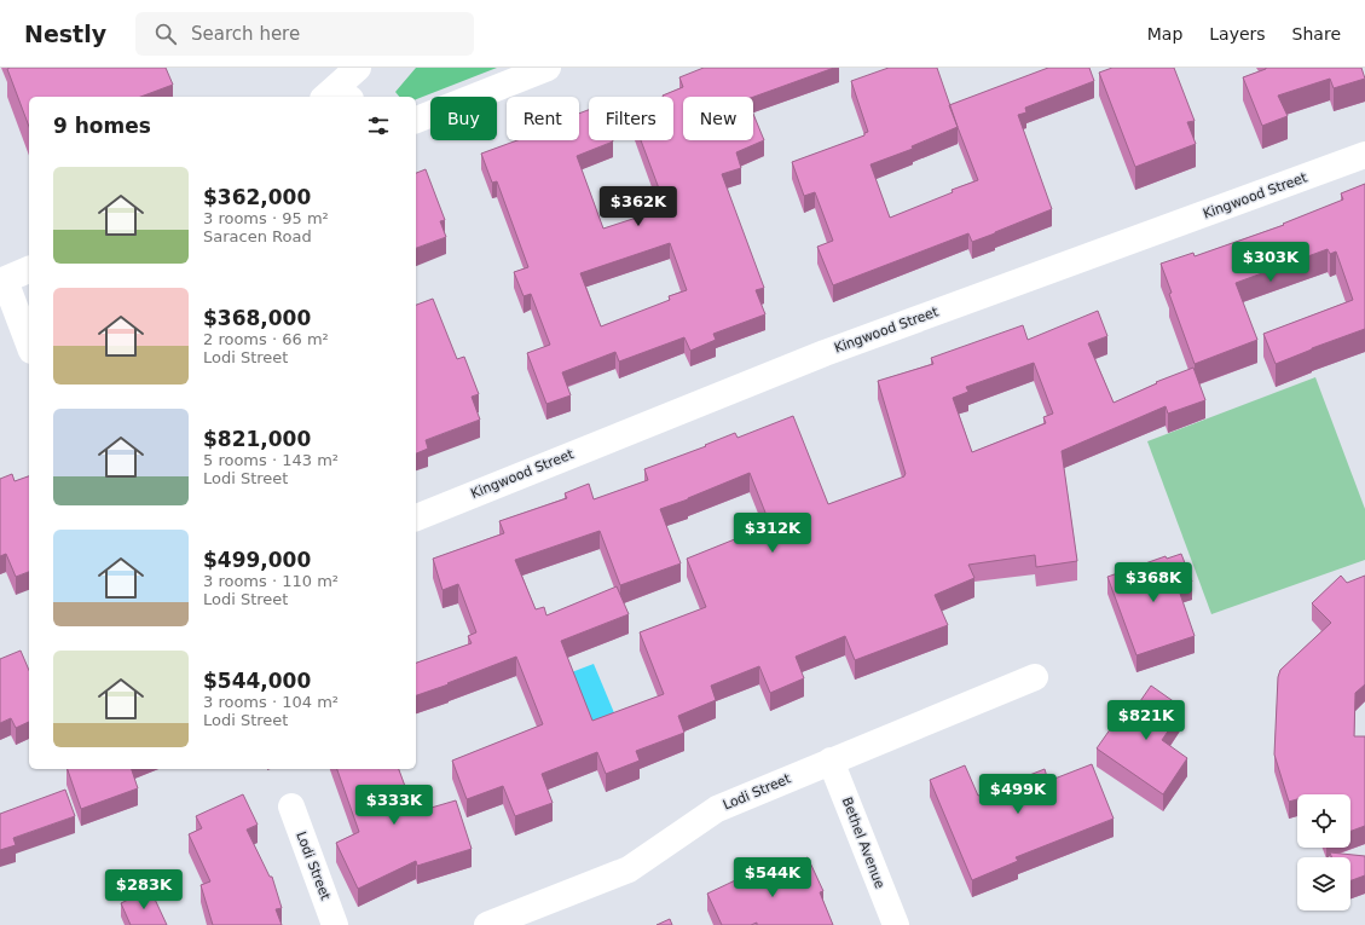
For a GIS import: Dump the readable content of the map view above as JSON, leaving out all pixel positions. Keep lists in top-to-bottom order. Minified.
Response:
{"streets":{"street":["Kingwood Street","Lodi Street","Bethel Avenue"]},"crossings":[["Lodi Street","Bethel Avenue"]],"page":{"header":"Nestly","search":"Search here","nav":["Map","Layers","Share"],"chip":["Buy","Rent","Filters","New"],"heading":"9 homes","list":[{"name":"$362,000","note":"3 rooms · 95 m² · Saracen Road"},{"name":"$368,000","note":"2 rooms · 66 m² · Lodi Street"},{"name":"$821,000","note":"5 rooms · 143 m² · Lodi Street"},{"name":"$499,000","note":"3 rooms · 110 m² · Lodi Street"},{"name":"$544,000","note":"3 rooms · 104 m² · Lodi Street"}],"price":["$362K","$303K","$312K","$368K","$821K","$499K","$333K","$544K","$283K"]}}
